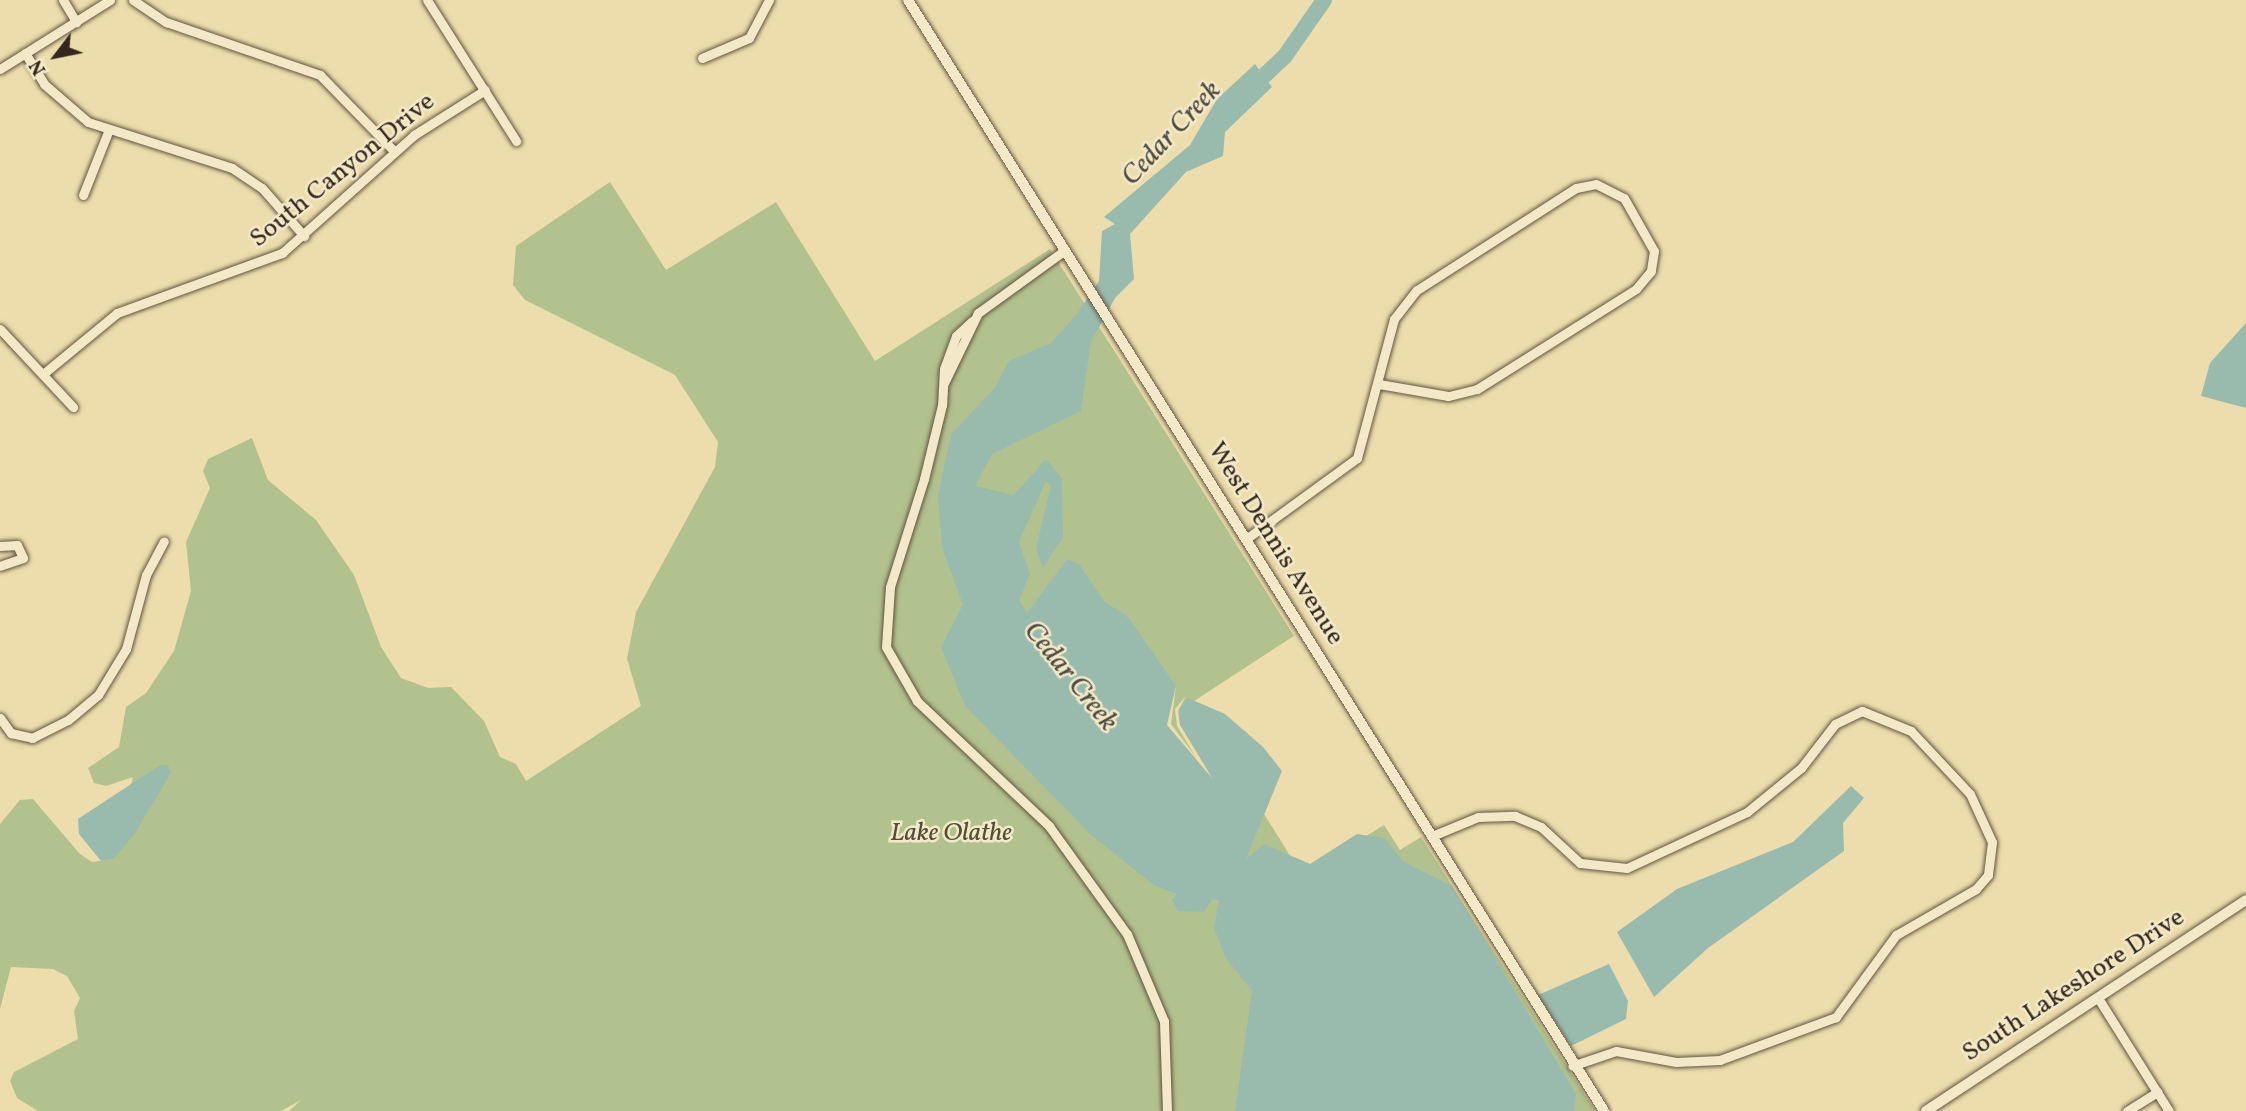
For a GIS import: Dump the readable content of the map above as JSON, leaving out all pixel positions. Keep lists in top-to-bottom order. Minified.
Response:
{"streets":{"street":["South Canyon Drive","West Dennis Avenue","South Lakeshore Drive"]},"water":["Cedar Creek"],"parks":["Lake Olathe"],"north":"bottom left"}
